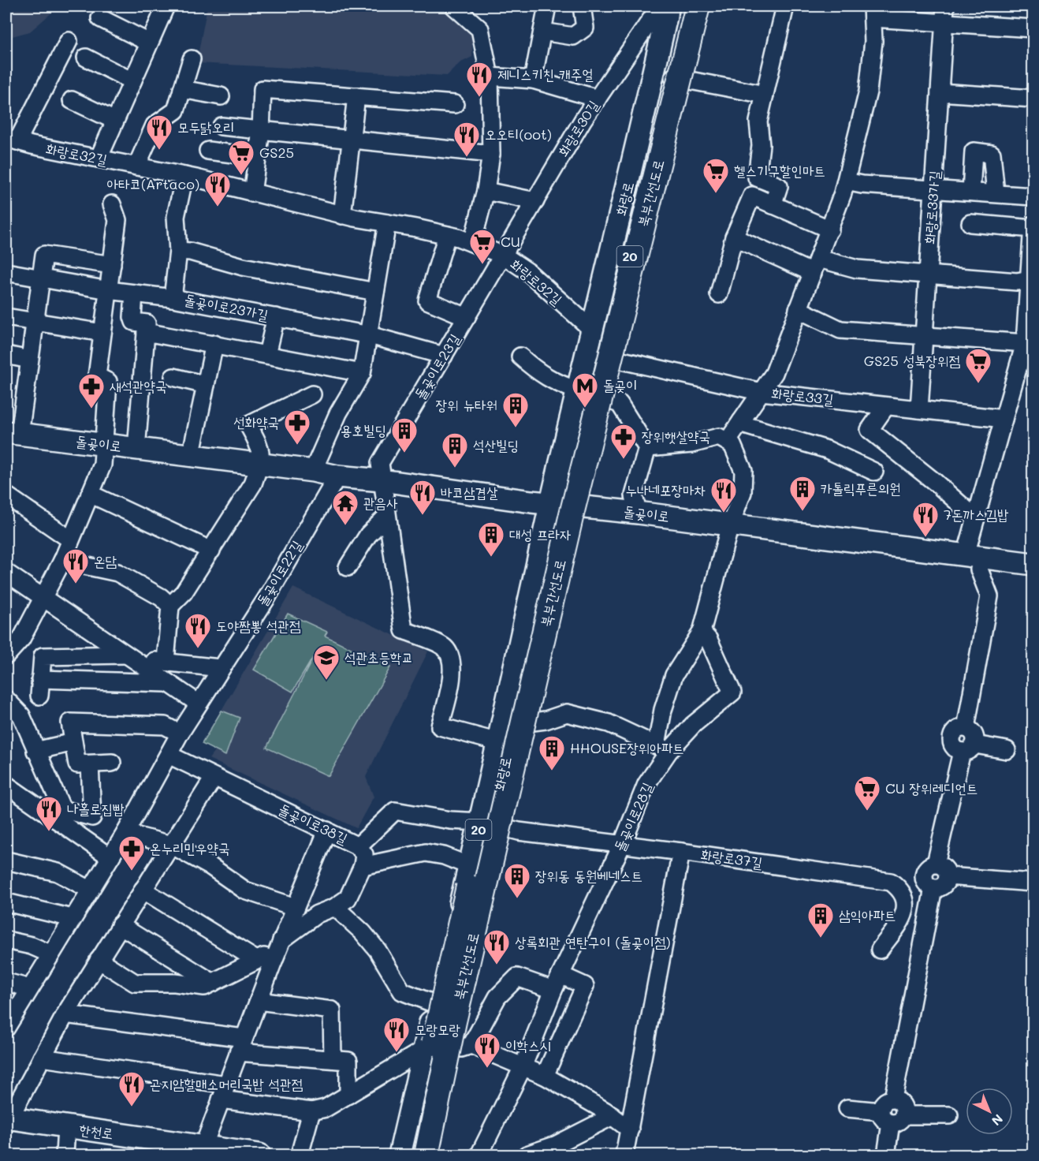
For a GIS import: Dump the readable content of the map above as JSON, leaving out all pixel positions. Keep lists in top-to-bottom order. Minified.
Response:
{"streets":{"highway":["북부간선도로"],"main road":["화랑로","20","돌곶이로","한천로"],"street":["화랑로30길","화랑로32길","화랑로33가길","돌곶이로23가길","돌곶이로23길","화랑로33길","돌곶이로22길","돌곶이로28길","돌곶이로38길","화랑로37길"]},"crossings":[["화랑로30길","화랑로32길"],["화랑로30길","돌곶이로23길"],["화랑로32길","화랑로"],["화랑로32길","돌곶이로23길"],["화랑로","돌곶이로23길"],["화랑로","화랑로33길"],["화랑로","돌곶이로"],["화랑로","돌곶이로38길"],["화랑로","화랑로37길"],["화랑로33가길","화랑로33길"],["돌곶이로23가길","돌곶이로23길"],["돌곶이로23길","돌곶이로"],["돌곶이로","돌곶이로22길"],["돌곶이로","돌곶이로28길"],["돌곶이로22길","돌곶이로38길"],["돌곶이로28길","화랑로37길"],["돌곶이로38길","화랑로37길"]],"places":{"restaurant":["제니스키친 캐주얼","모두닭오리","오오티(oot)","아타코(Artaco)","누나네포장마차","바코삼겹살","7돈까스김밥","온담","도야짬뽕 석관점","나홀로집빱","상록회관 연탄구이 (돌곶이점)","모랑모랑","이학스시","곤지암할매소머리국밥 석관점"],"supermarket":["GS25","헬스기구할인마트","CU","GS25 성북장위점","CU 장위레디언트"],"metro station":["돌곶이"],"pharmacy":["새석관약국","선화약국","장위햇살약국","온누리민우약국"],"building":["장위 뉴타워","용호빌딩","석산빌딩","카톨릭푸른의원","대성 프라자","HHOUSE장위아파트","장위동 동원베네스트","삼익아파트"],"temple":["관음사"],"school or university":["석관초등학교"]},"north":"bottom right"}
